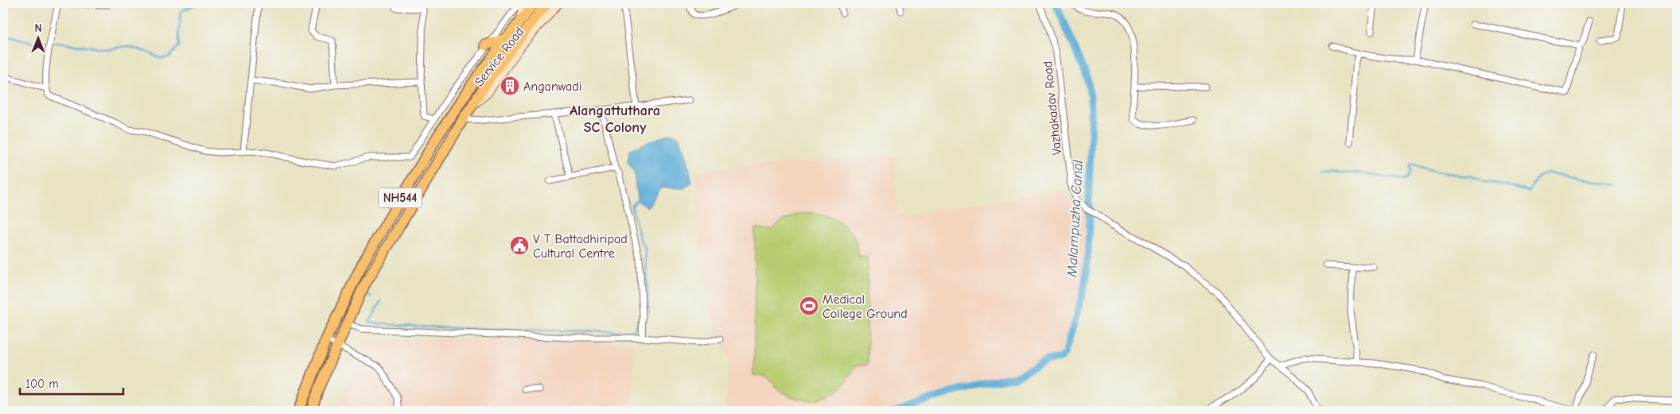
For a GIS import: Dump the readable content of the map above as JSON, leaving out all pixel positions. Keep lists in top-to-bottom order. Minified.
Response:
{"streets":{"highway":["NH544"],"street":["Service Road","Vazhakadav Road"]},"crossings":[["Service Road","NH544"]],"districts":["Alangattuthara SC Colony"],"water":["Malampuzha Canal"],"places":{"building":["Anganwadi"],"public building":["V T Battadhiripad Cultural Centre"],"sports":["Medical College Ground"]},"scale_bar":"100 m","north":"top"}
